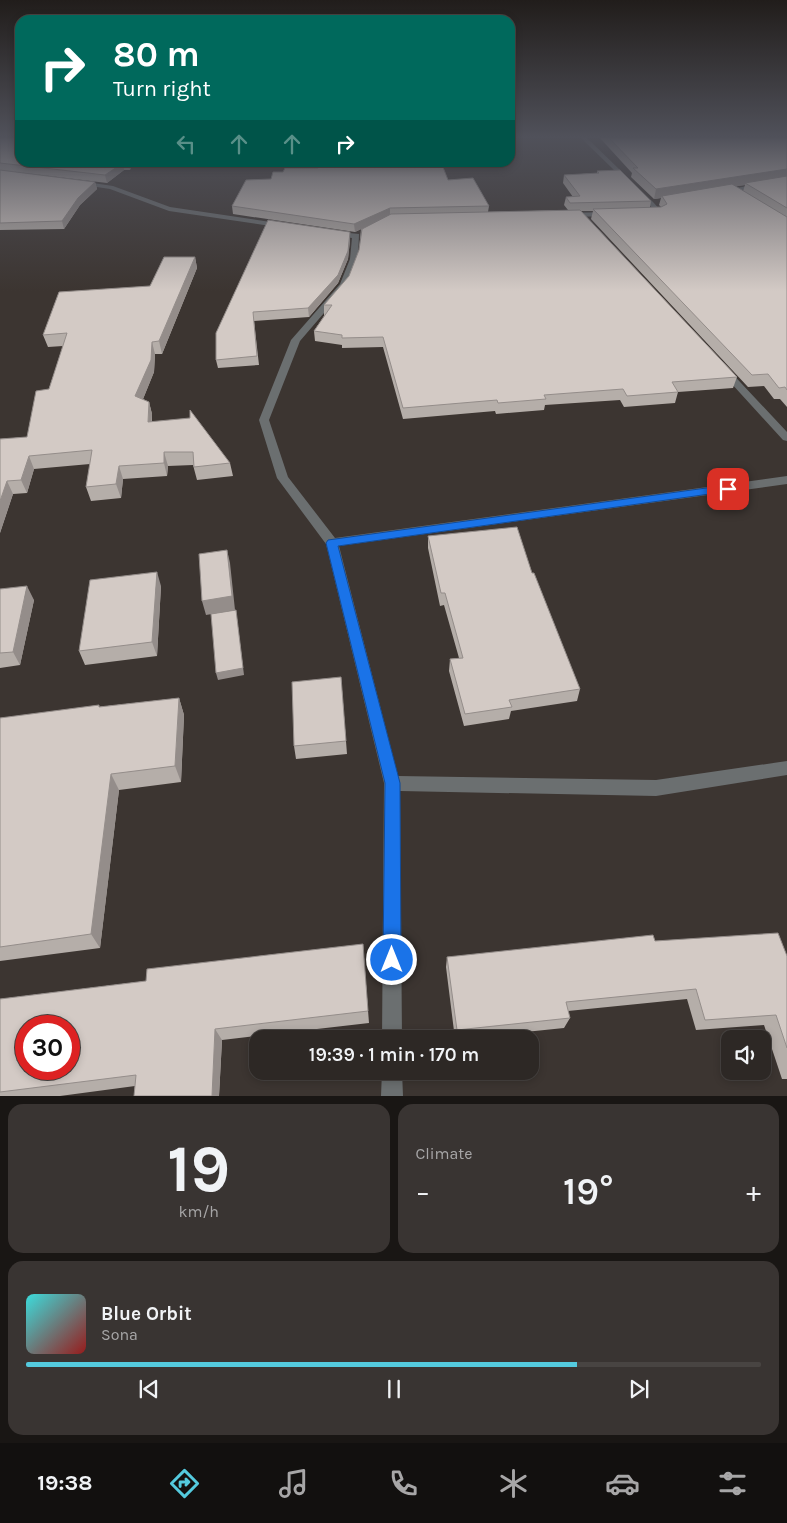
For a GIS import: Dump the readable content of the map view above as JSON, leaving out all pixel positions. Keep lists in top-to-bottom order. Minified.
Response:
{"page":{"turn":["80 m","Turn right"],"limit":"30","trip":"19:39 · 1 min · 170 m","tile":[["19","km/h"],"Climate"],"heat":["−","19°","+"],"song":["Blue Orbit","Sona"],"tabs":"19:38"}}
